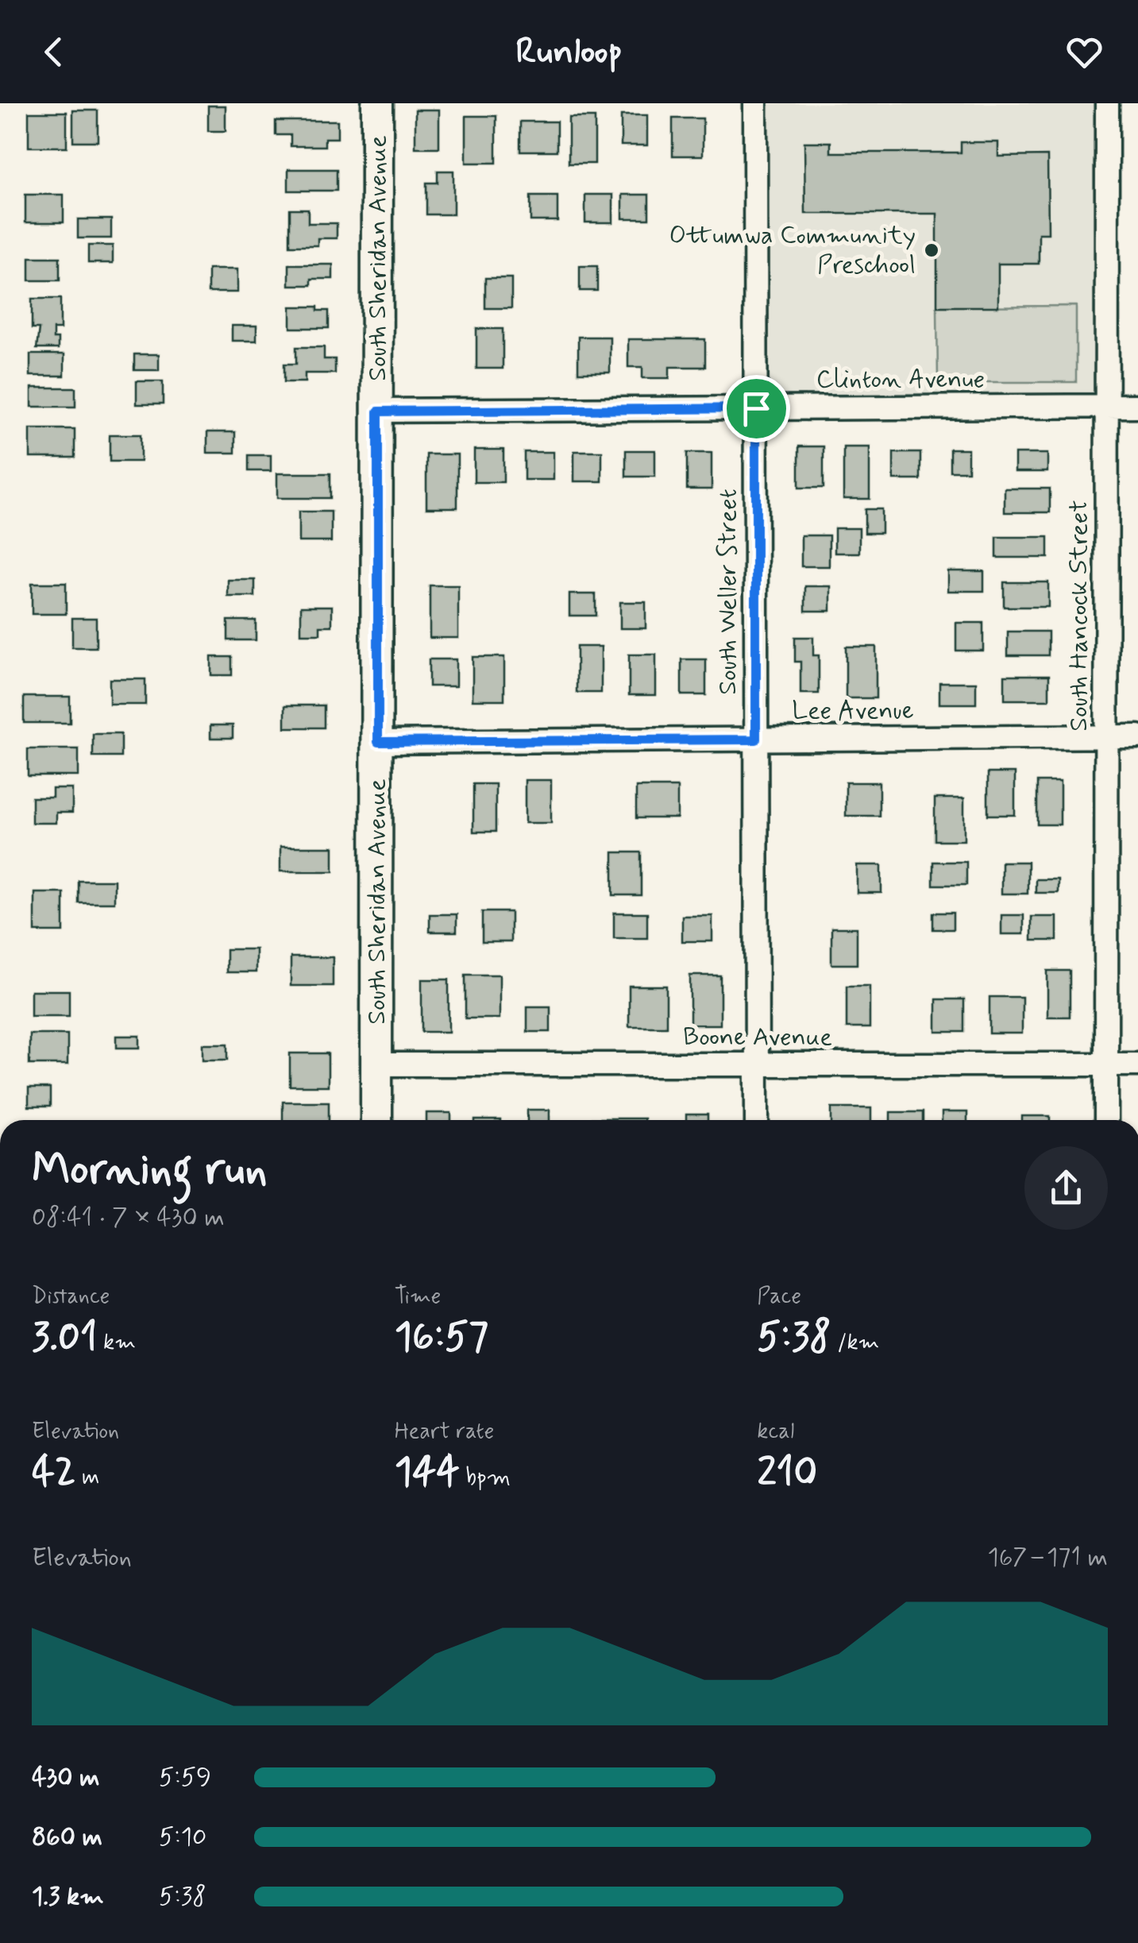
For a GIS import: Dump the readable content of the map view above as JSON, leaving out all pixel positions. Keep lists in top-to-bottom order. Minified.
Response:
{"streets":{"street":["South Sheridan Avenue","Clinton Avenue","South Weller Street","South Hancock Street","Lee Avenue","Boone Avenue"]},"crossings":[["South Sheridan Avenue","Clinton Avenue"],["South Sheridan Avenue","Lee Avenue"],["South Sheridan Avenue","Boone Avenue"],["Clinton Avenue","South Weller Street"],["Clinton Avenue","South Hancock Street"],["South Weller Street","Lee Avenue"],["South Weller Street","Boone Avenue"],["South Hancock Street","Lee Avenue"],["South Hancock Street","Boone Avenue"]],"places":["Ottumwa Community Preschool"],"page":{"header":"Runloop","heading":["Morning run","08:41 · 7 × 430 m"],"stats":[["Distance","3.01 km"],["Time","16:57"],["Pace","5:38 /km"],["Elevation","42 m"],["Heart rate","144 bpm"],["kcal","210"]],"chart":["Elevation","167–171 m"],"list":[{"name":"430 m","note":"5:59"},{"name":"860 m","note":"5:10"},{"name":"1.3 km","note":"5:38"}]}}
